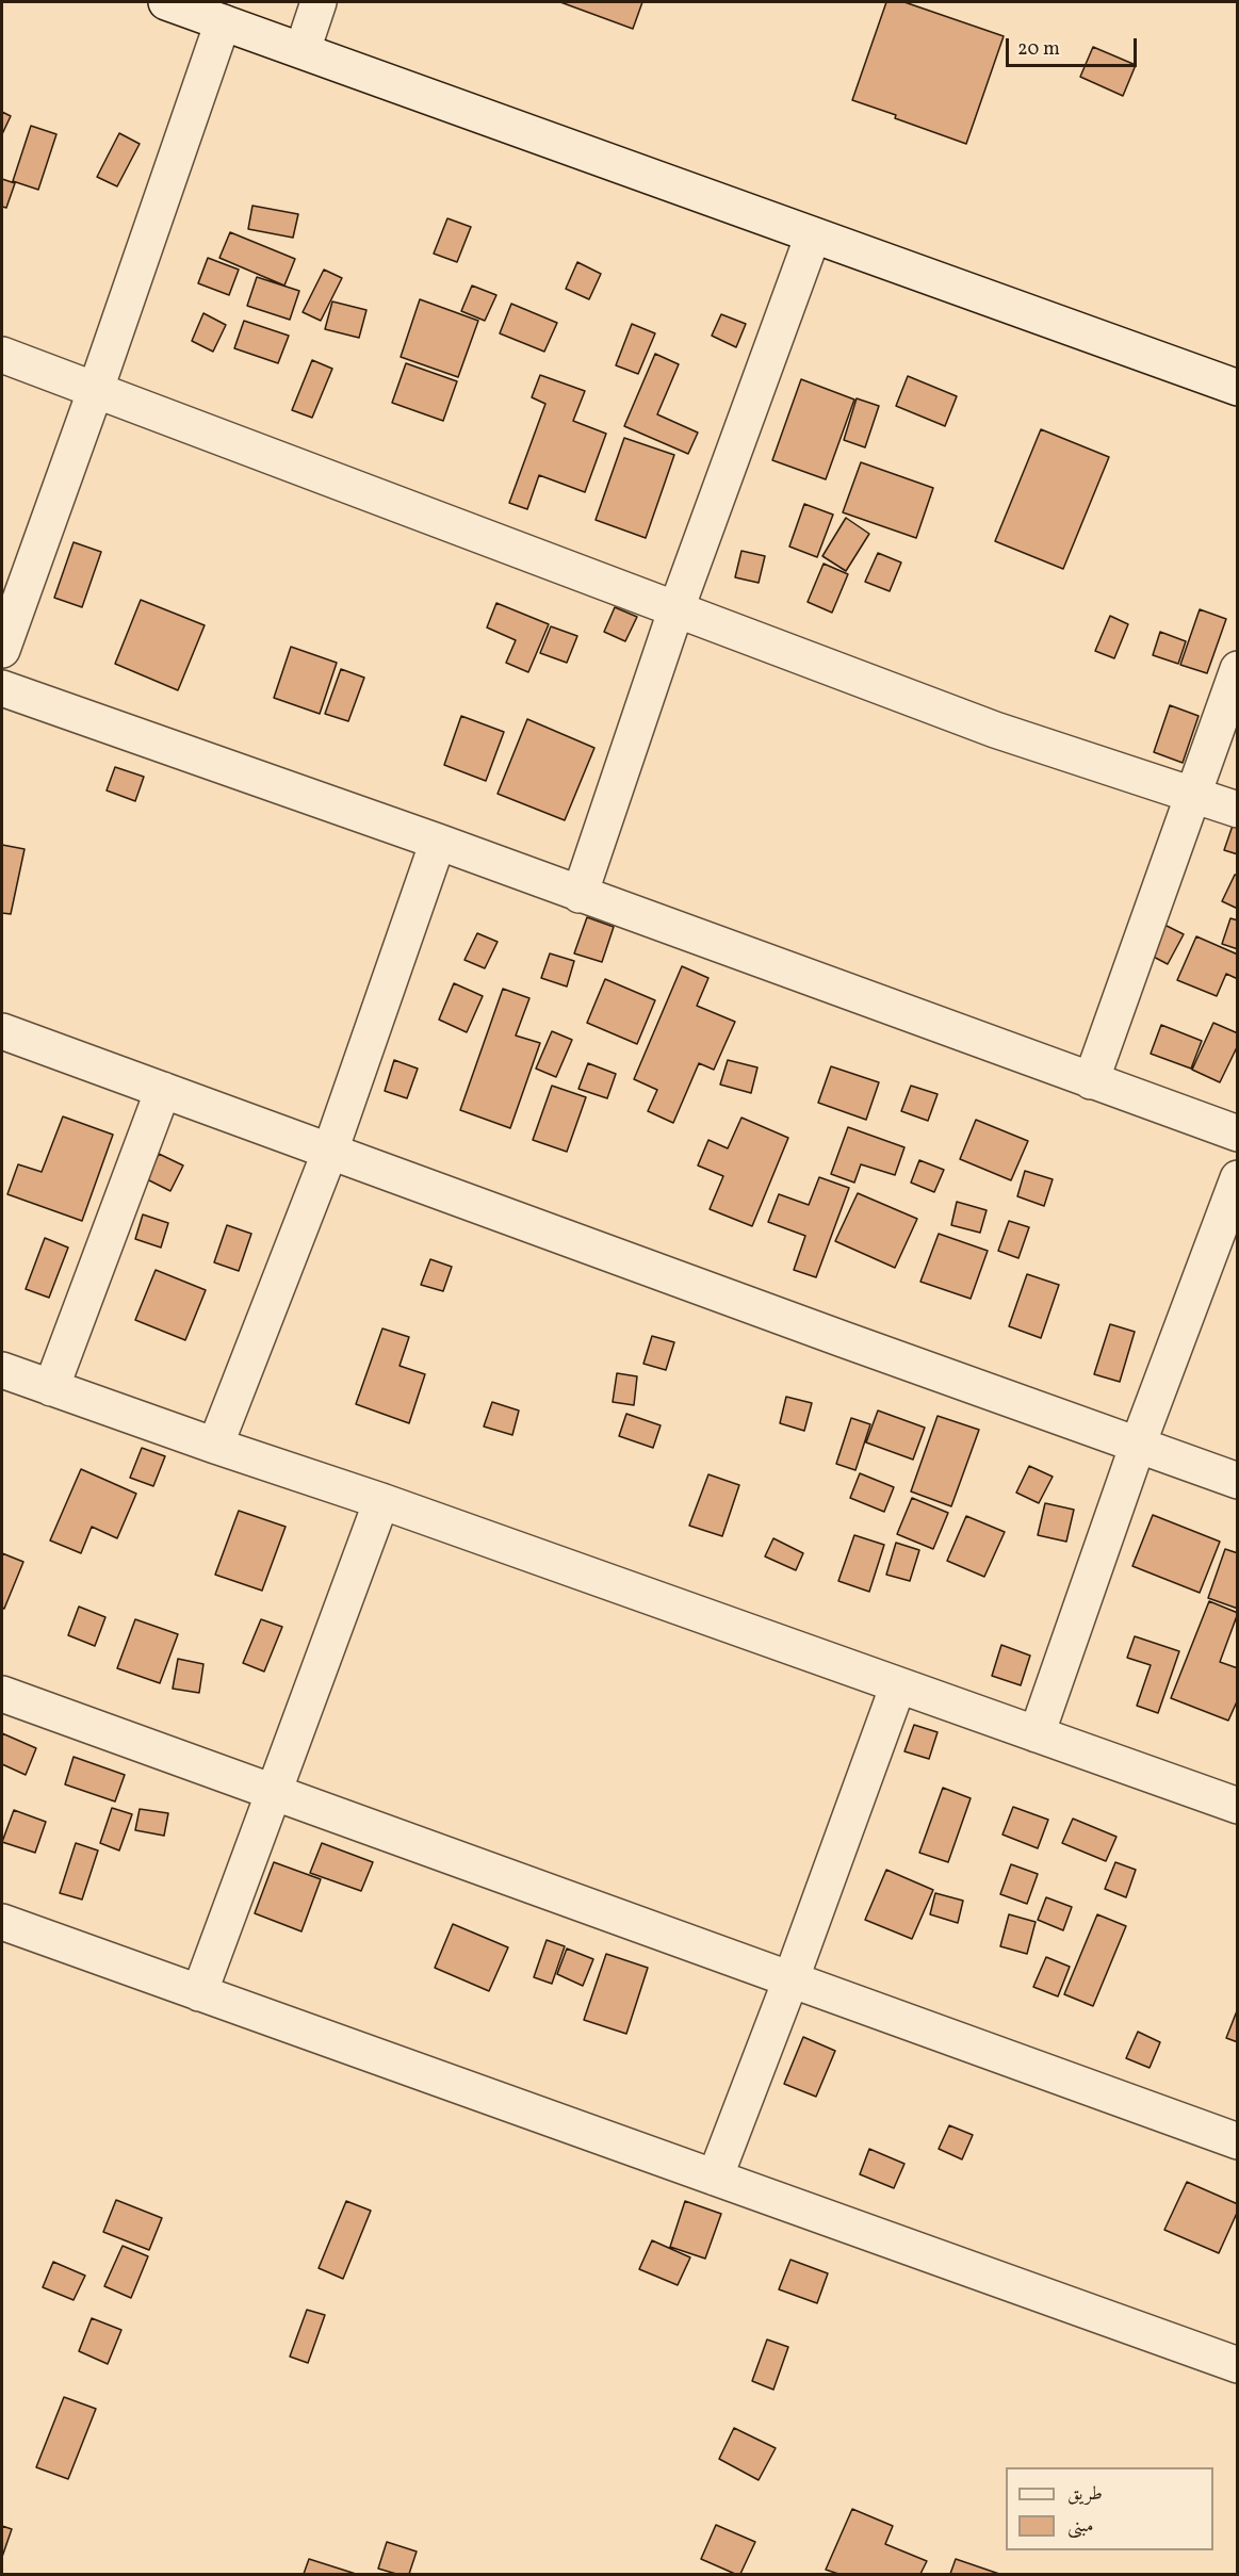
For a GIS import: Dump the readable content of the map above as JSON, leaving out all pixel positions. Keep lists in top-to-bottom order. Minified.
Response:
{"legend":["طريق","مبنى"],"scale_bar":"20 m"}
